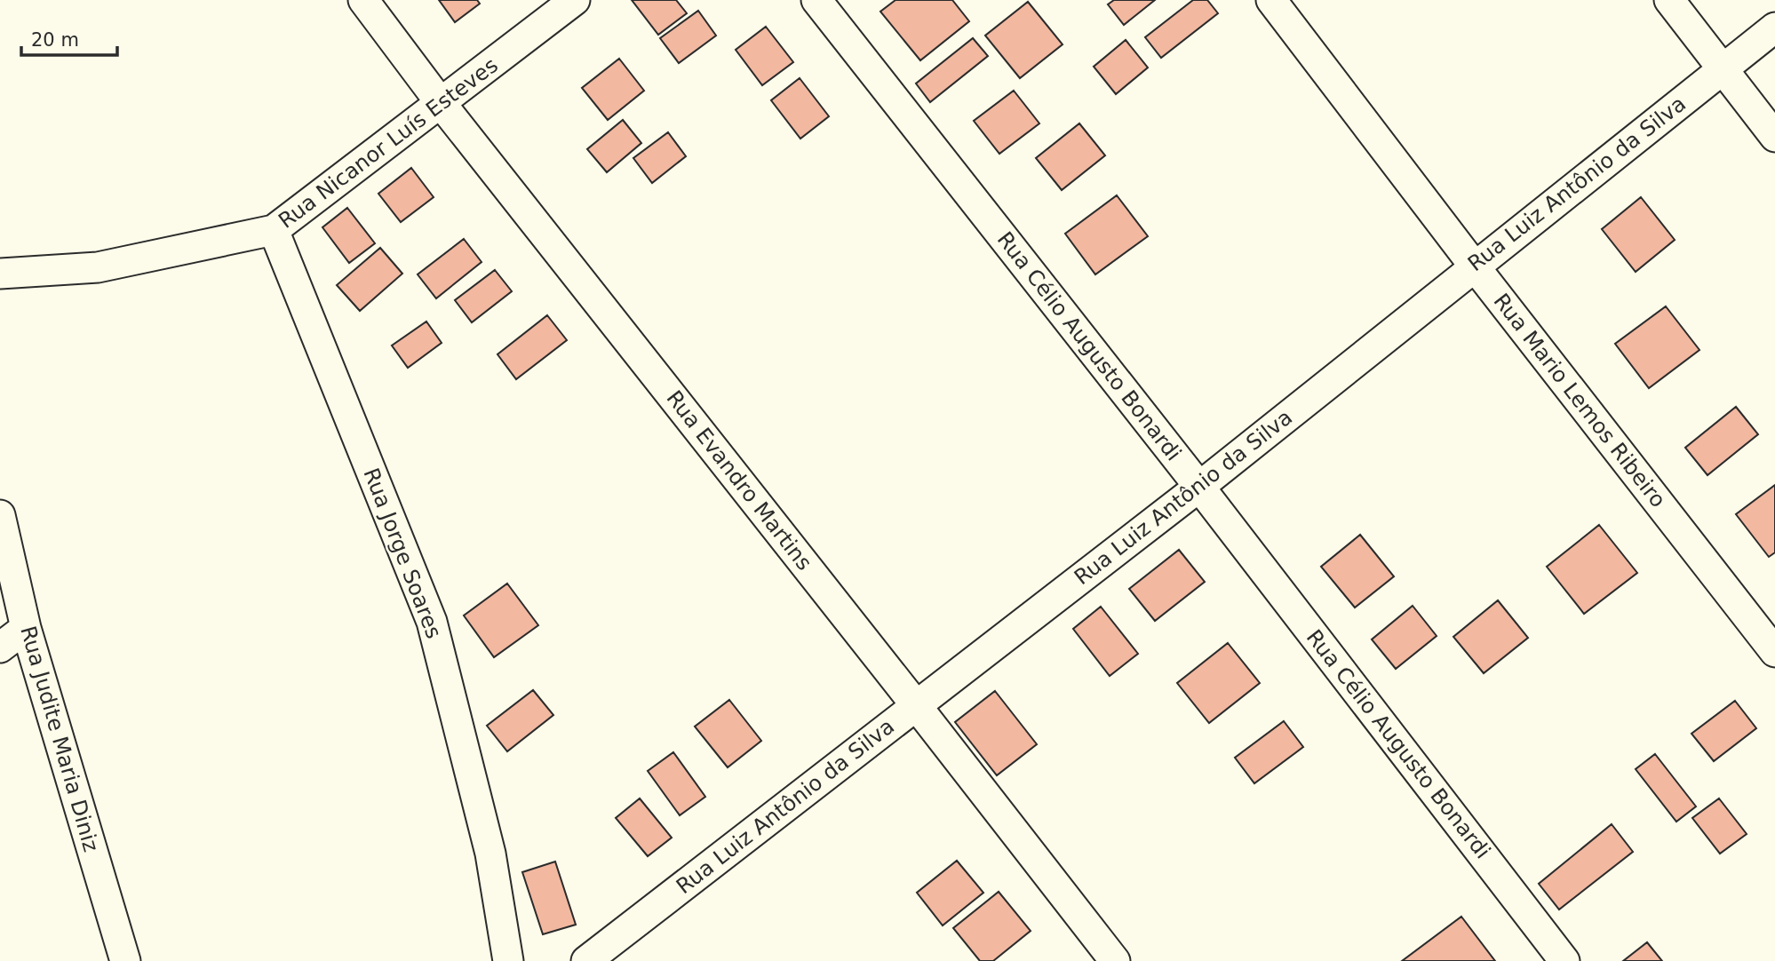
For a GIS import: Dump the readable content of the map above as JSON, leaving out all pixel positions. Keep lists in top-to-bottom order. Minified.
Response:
{"streets":{"street":["Rua Nicanor Luís Esteves","Rua Luiz Antônio da Silva","Rua Célio Augusto Bonardi","Rua Mario Lemos Ribeiro","Rua Evandro Martins","Rua Jorge Soares","Rua Judite Maria Diniz"]},"crossings":[["Rua Nicanor Luís Esteves","Rua Evandro Martins"],["Rua Nicanor Luís Esteves","Rua Jorge Soares"],["Rua Luiz Antônio da Silva","Rua Célio Augusto Bonardi"],["Rua Luiz Antônio da Silva","Rua Mario Lemos Ribeiro"],["Rua Luiz Antônio da Silva","Rua Evandro Martins"]],"scale_bar":"20 m"}
